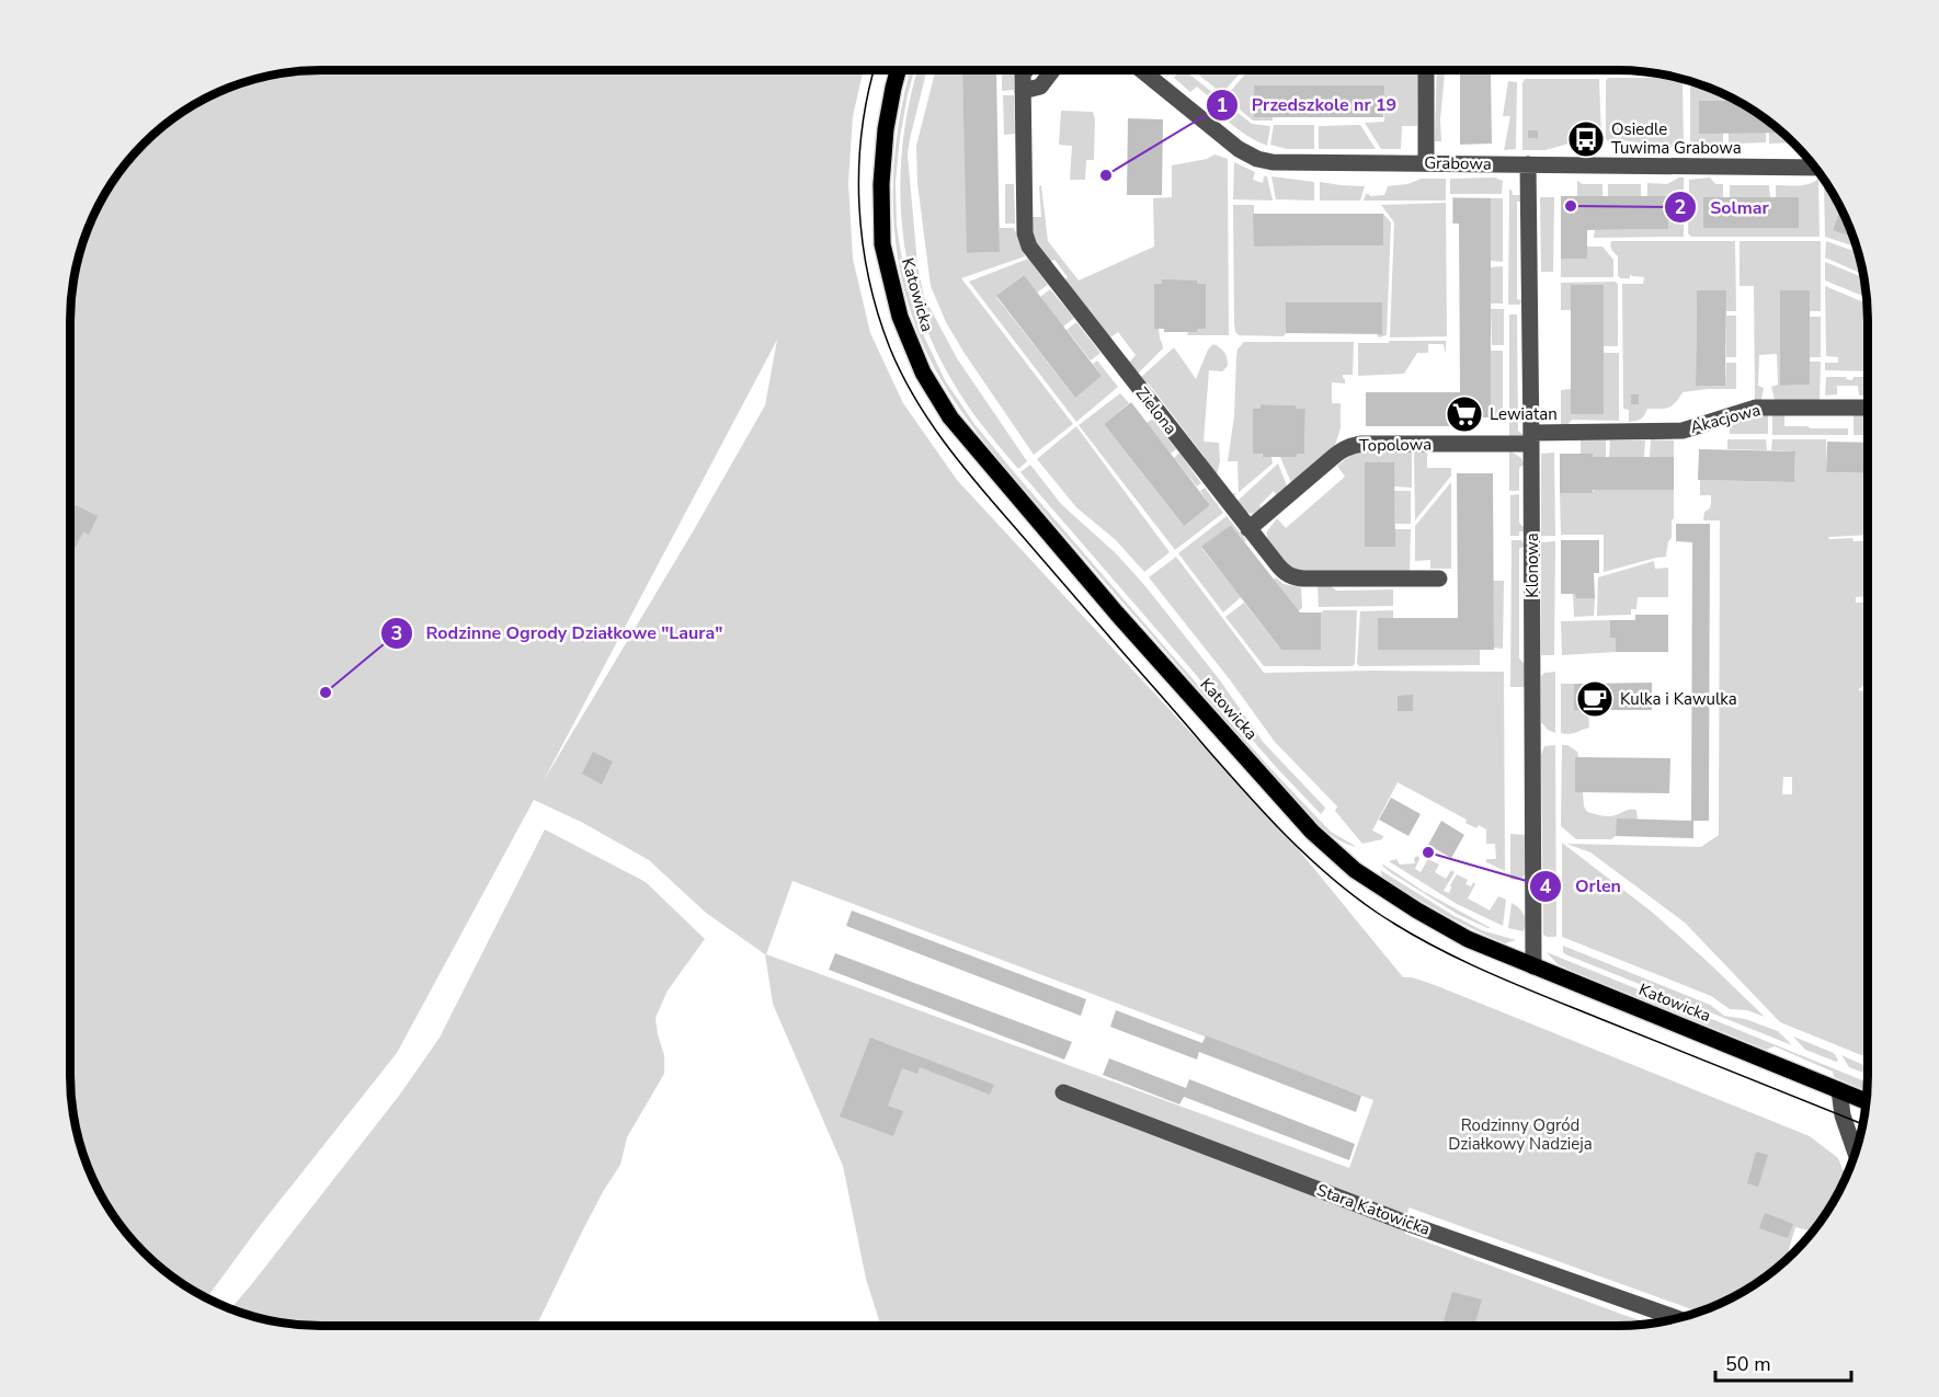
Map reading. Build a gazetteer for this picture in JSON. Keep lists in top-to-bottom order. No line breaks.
{"streets":{"main road":["Katowicka"],"street":["Grabowa","Zielona","Akacjowa","Topolowa","Klonowa","Stara Katowicka"]},"crossings":[["Grabowa","Klonowa"],["Katowicka","Klonowa"],["Zielona","Topolowa"],["Akacjowa","Topolowa"],["Akacjowa","Klonowa"],["Topolowa","Klonowa"]],"parks":["Rodzinny Ogród Działkowy Nadzieja"],"places":{"bus stop":["Osiedle Tuwima Grabowa"],"other":["Przedszkole nr 19","Solmar","Rodzinne Ogrody Działkowe \"Laura\"","Orlen"],"supermarket":["Lewiatan"],"cafe":["Kulka i Kawulka"]},"scale_bar":"50 m"}
